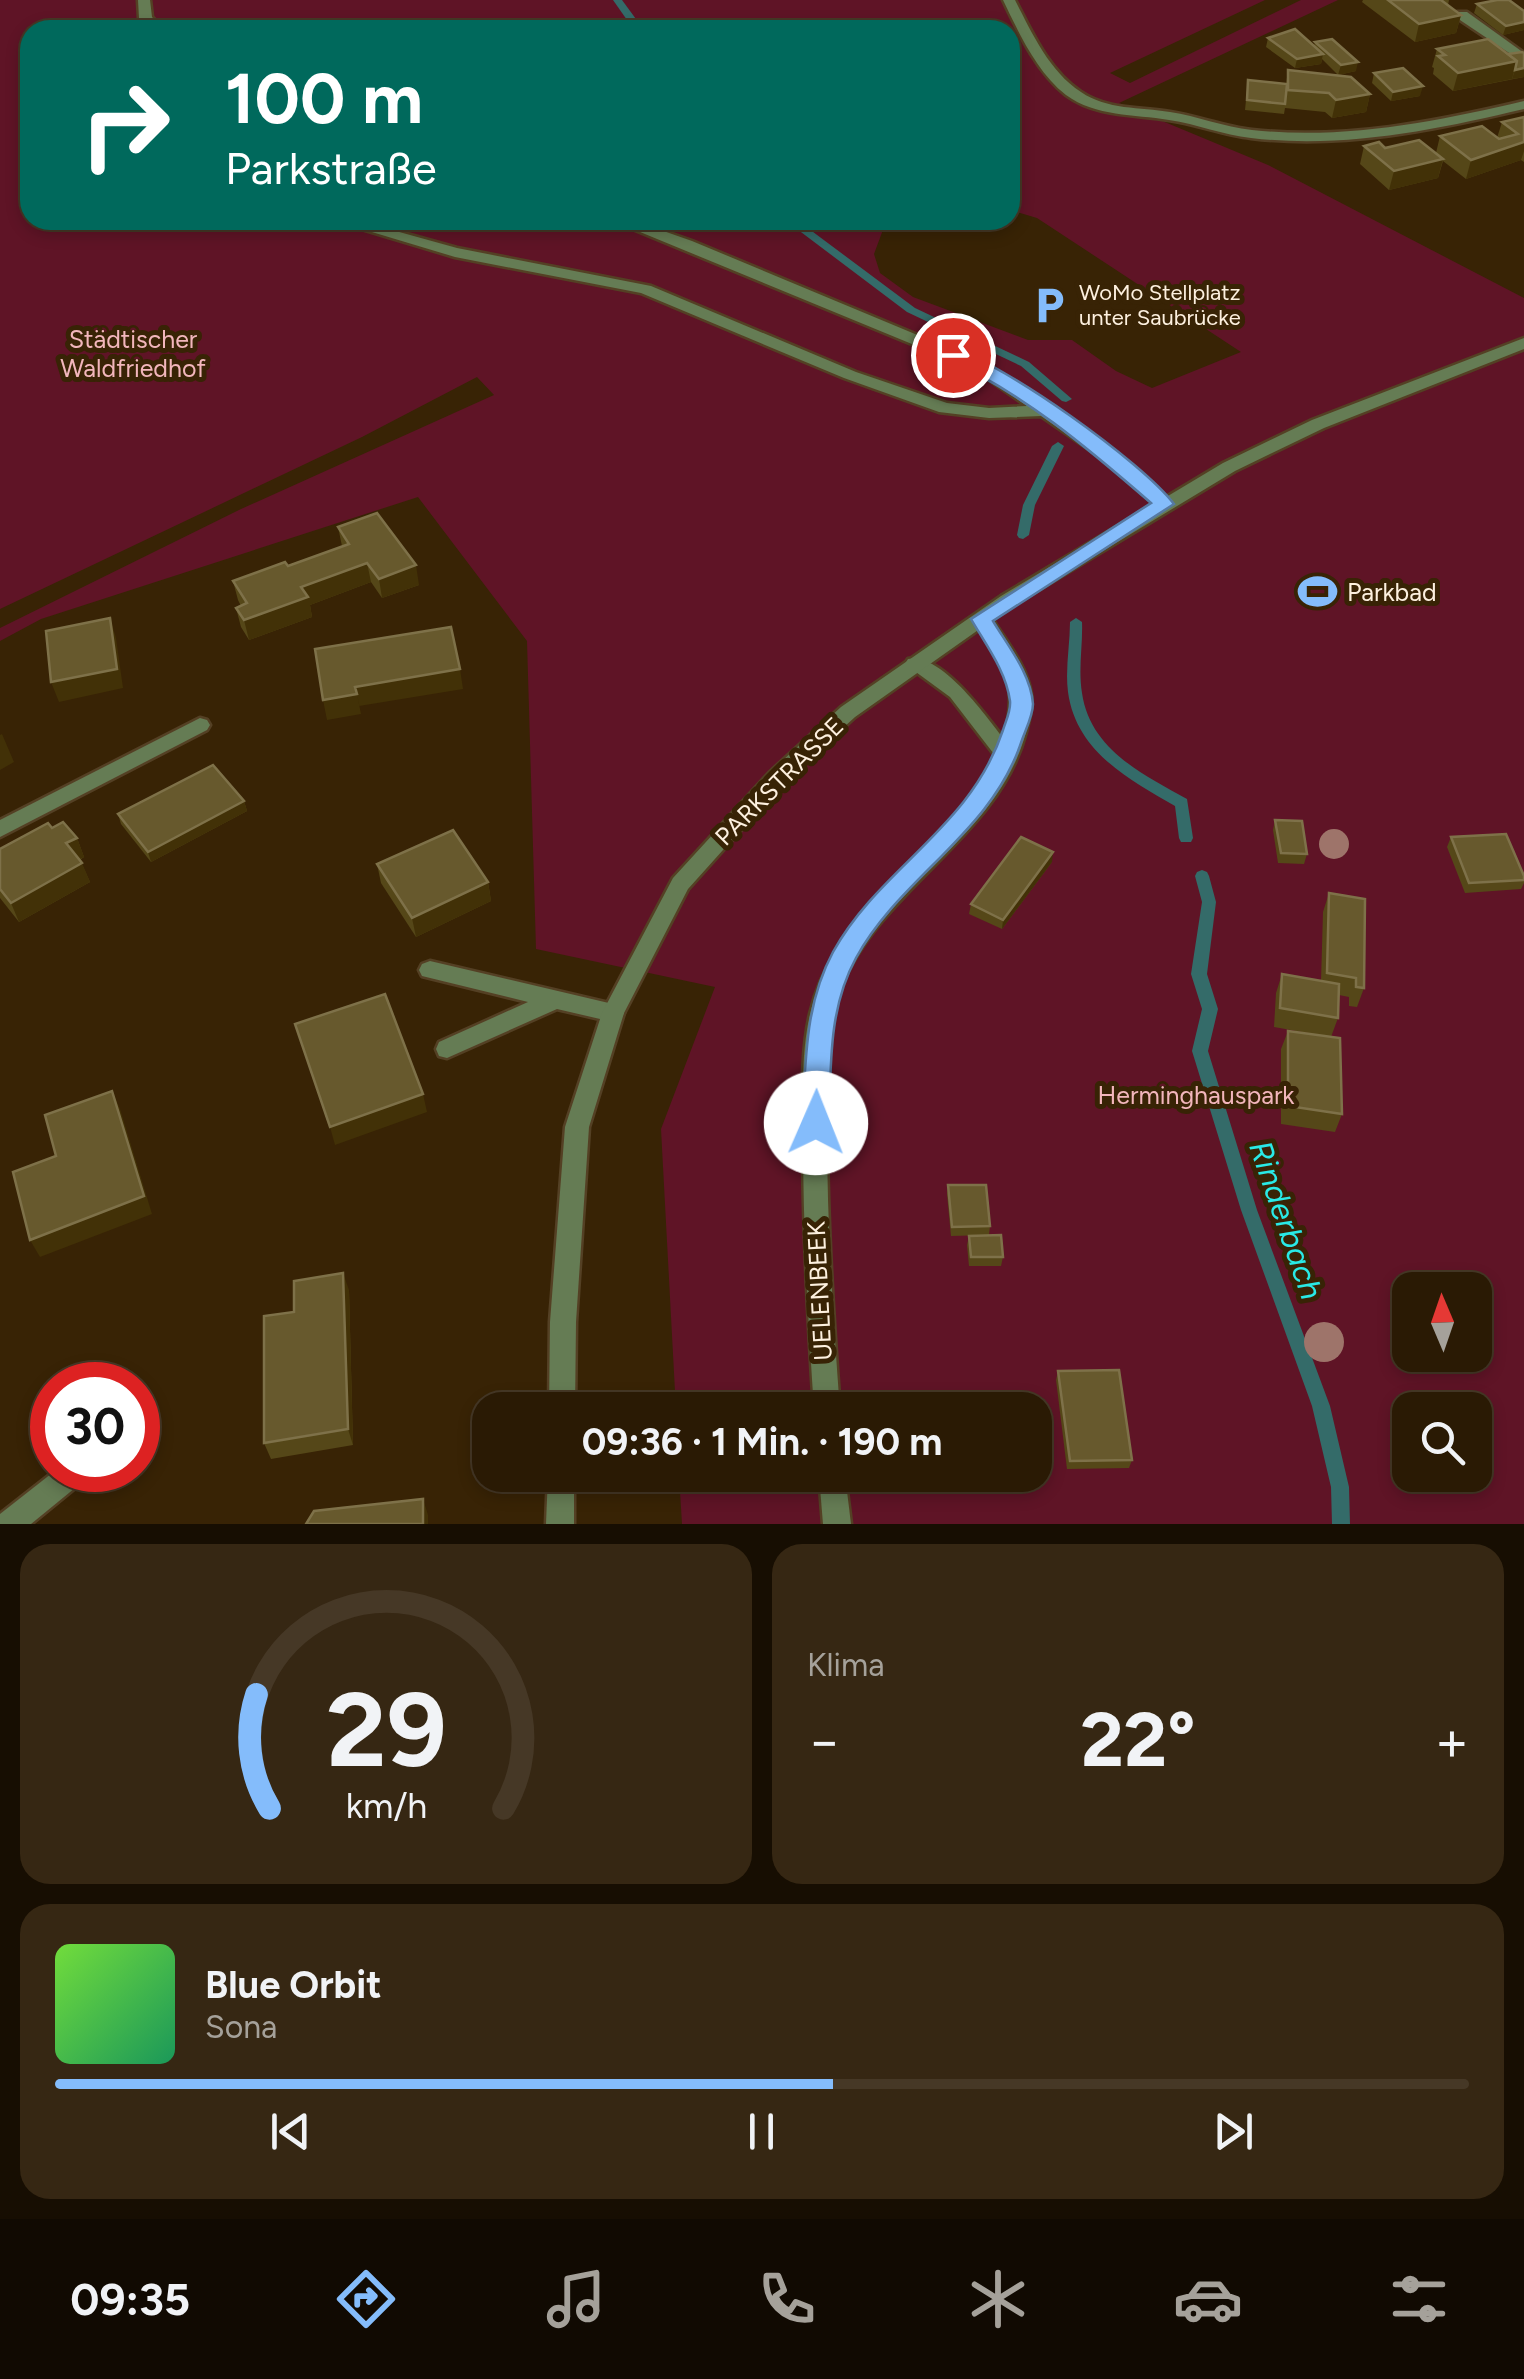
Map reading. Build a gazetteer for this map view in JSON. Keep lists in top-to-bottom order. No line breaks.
{"streets":{"street":["PARKSTRASSE","UELENBEEK"]},"crossings":[["PARKSTRASSE","UELENBEEK"]],"water":["Rinderbach"],"parks":["Städtischer Waldfriedhof","Herminghauspark"],"places":{"parking":["WoMo Stellplatz unter Saubrücke"],"sports":["Parkbad"]},"north":"top","page":{"turn":["100 m","Parkstraße"],"limit":"30","trip":"09:36 · 1 Min. · 190 m","tile":"Klima","heat":["−","22°","+"],"song":["Blue Orbit","Sona"],"tabs":"09:35","gauge":["29","km/h"]}}
